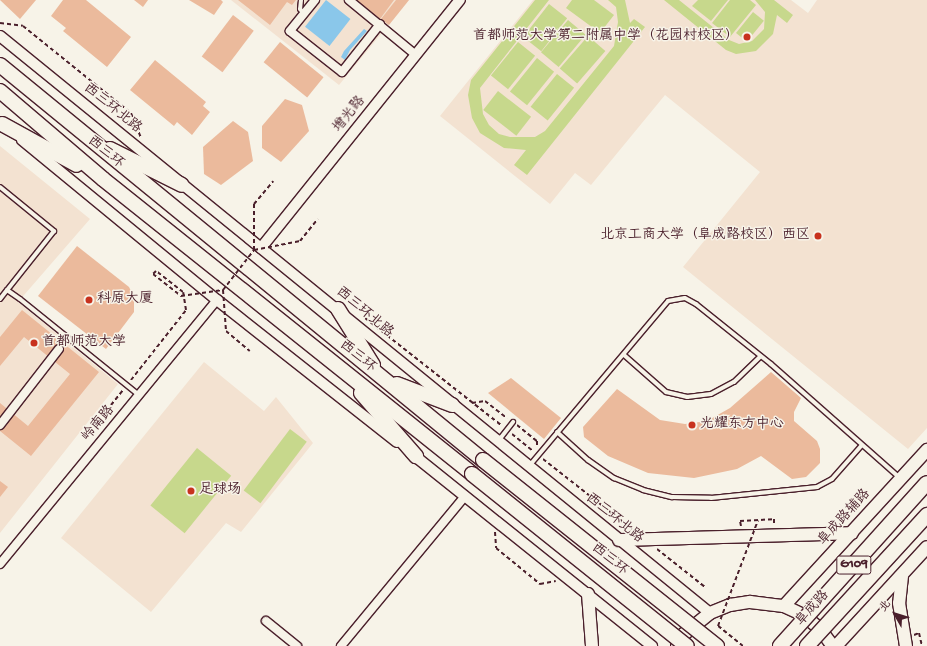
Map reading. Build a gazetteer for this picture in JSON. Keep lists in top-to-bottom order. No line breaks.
{"streets":{"highway":["西三环","G109","阜成路"],"main road":["阜成路辅路"],"street":["西三环北路","增光路","岭南路"]},"crossings":[["西三环北路","增光路"]],"places":["首都师范大学第二附属中学（花园村校区）","北京工商大学（阜成路校区）西区","科原大厦","首都师范大学","光耀东方中心","足球场"],"north":"top left"}
